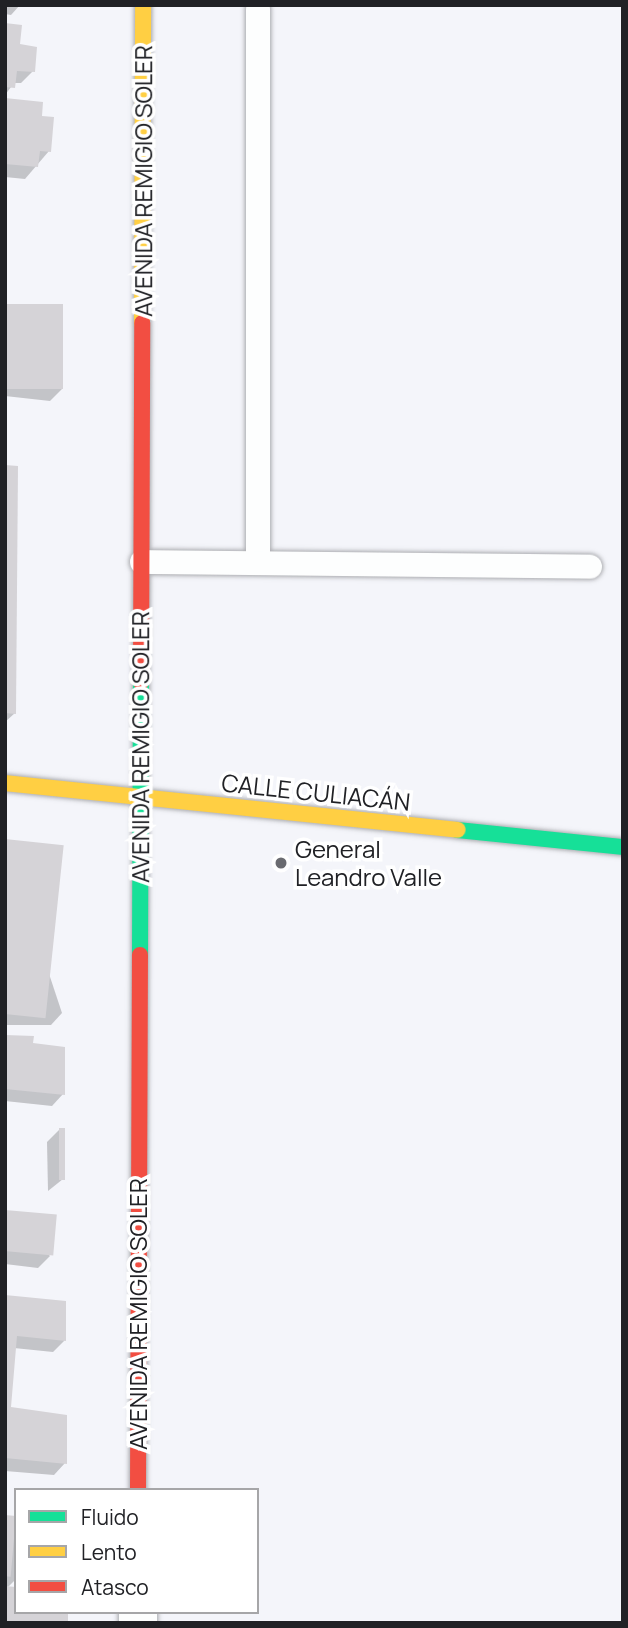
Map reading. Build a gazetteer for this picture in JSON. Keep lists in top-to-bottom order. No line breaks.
{"streets":{"street":["AVENIDA REMIGIO SOLER","CALLE CULIACÁN"]},"crossings":[["AVENIDA REMIGIO SOLER","CALLE CULIACÁN"]],"places":["General Leandro Valle"],"legend":["Fluido","Lento","Atasco"]}
